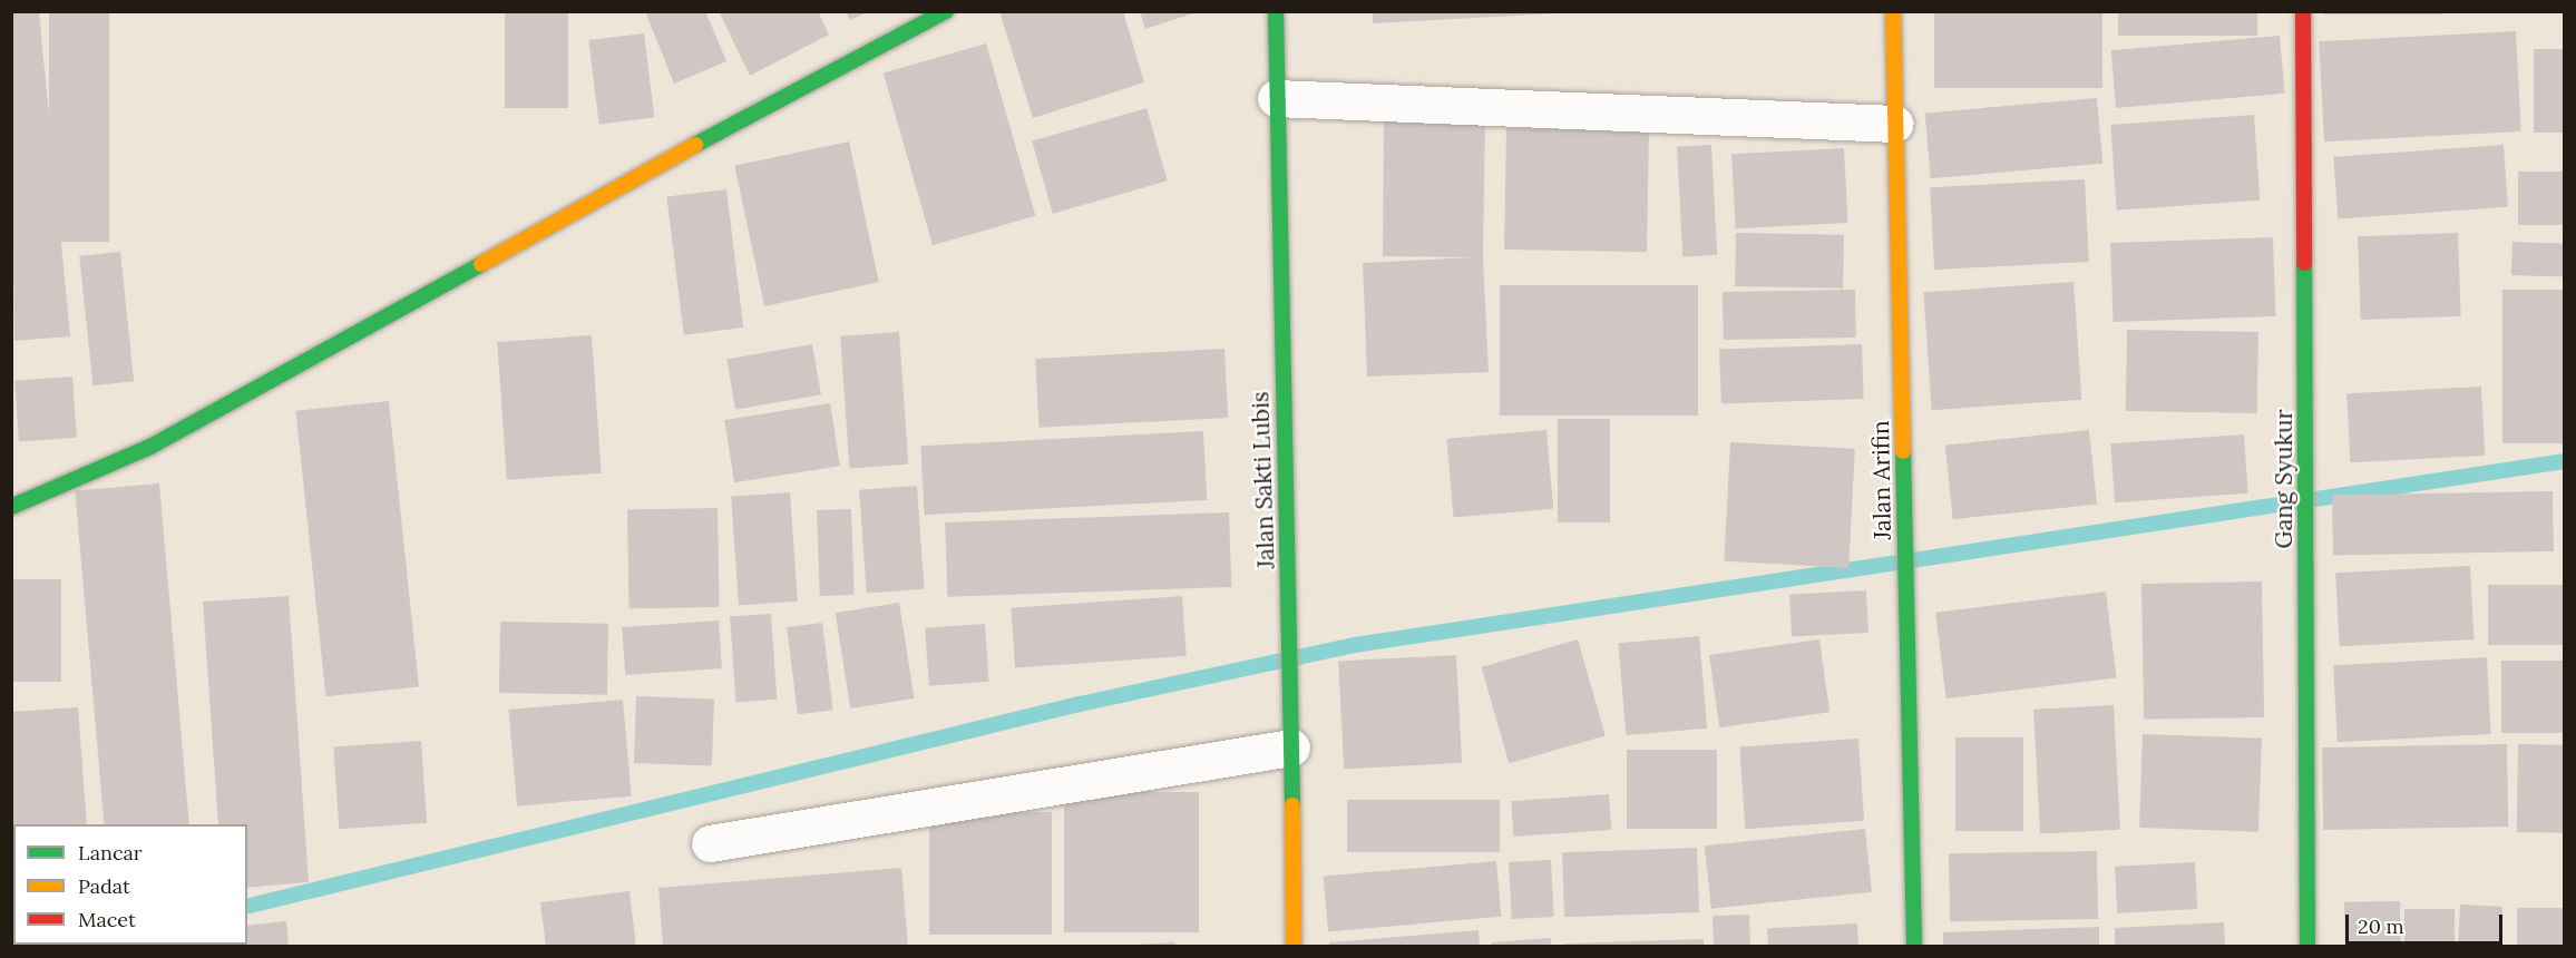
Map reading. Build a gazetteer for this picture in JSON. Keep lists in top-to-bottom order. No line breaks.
{"streets":{"street":["Gang Syukur","Jalan Sakti Lubis","Jalan Arifin"]},"legend":["Lancar","Padat","Macet"],"scale_bar":"20 m"}
